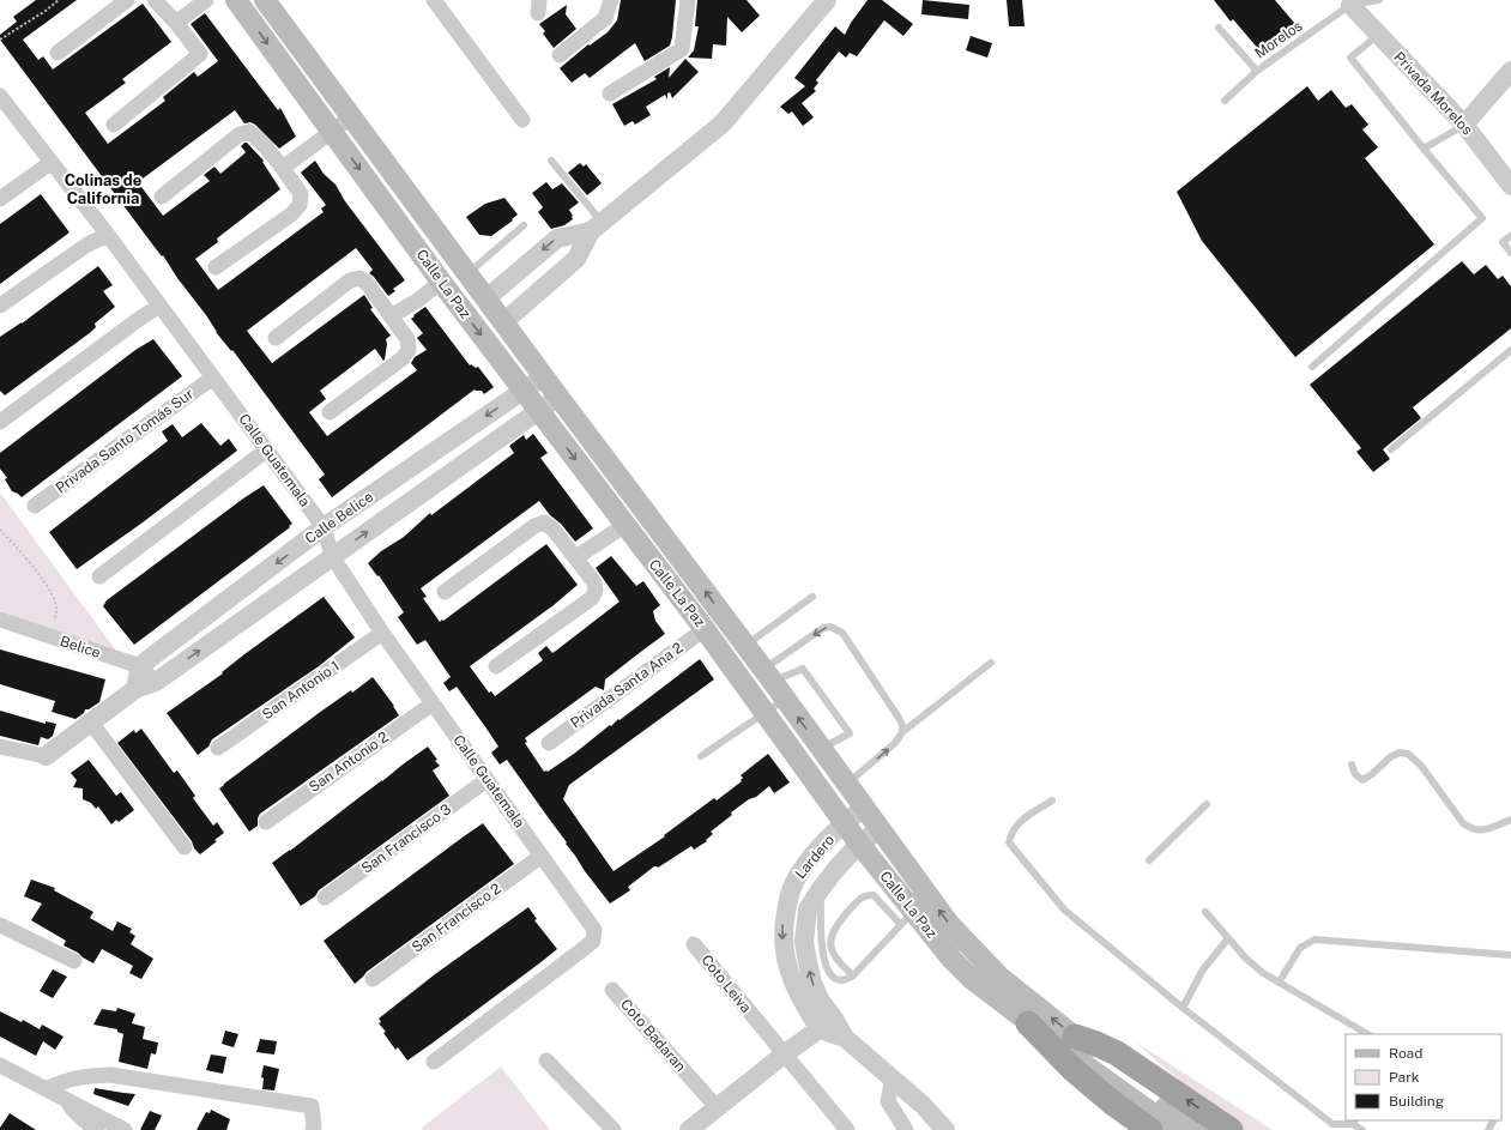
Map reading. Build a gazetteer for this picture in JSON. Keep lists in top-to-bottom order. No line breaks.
{"streets":{"main road":["Calle La Paz"],"street":["Privada Morelos","Privada Santo Tomás Sur","Calle Guatemala","Calle Belice","Belice","Privada Santa Ana 2","San Antonio 1","San Antonio 2","San Francisco 3","Lardero","San Francisco 2","Coto Leiva","Coto Badaran"],"lane":["Morelos"]},"crossings":[["Morelos","Privada Morelos"],["Calle La Paz","Calle Belice"],["Calle La Paz","Privada Santa Ana 2"],["Calle La Paz","Lardero"],["Privada Santo Tomás Sur","Calle Guatemala"],["Calle Guatemala","Calle Belice"],["Calle Guatemala","San Antonio 1"],["Calle Guatemala","San Antonio 2"],["Calle Guatemala","San Francisco 3"],["Calle Guatemala","San Francisco 2"],["Calle Belice","Belice"]],"districts":["Colinas de California"],"legend":["Road","Park","Building"]}
